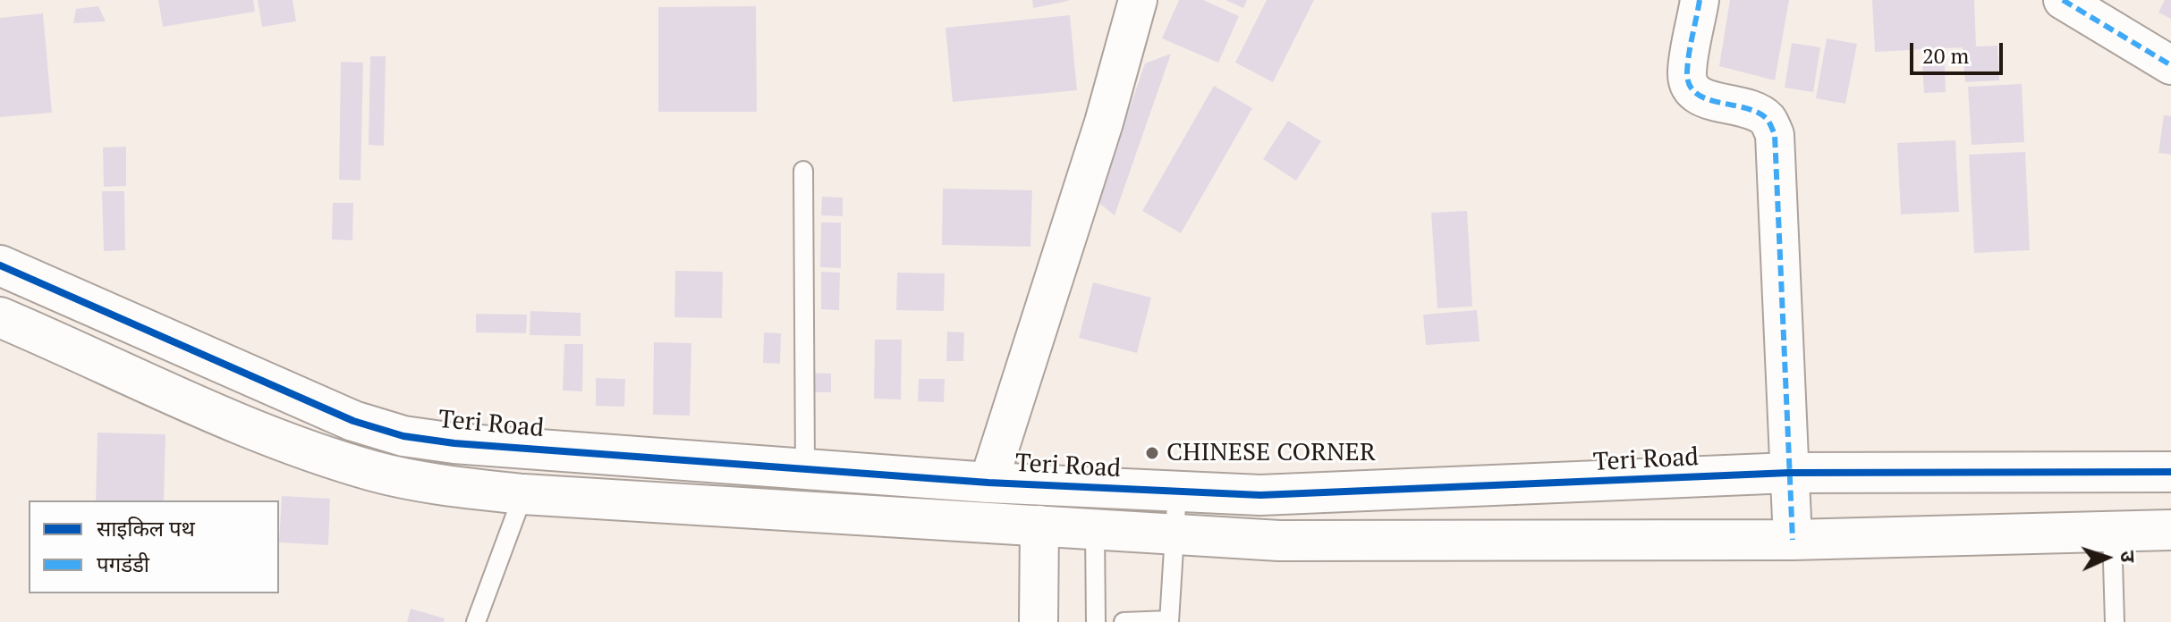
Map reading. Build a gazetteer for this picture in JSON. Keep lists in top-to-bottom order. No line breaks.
{"streets":{"street":["Teri Road"]},"places":["CHINESE CORNER"],"legend":["साइकिल पथ","पगडंडी"],"scale_bar":"20 m","north":"right"}
